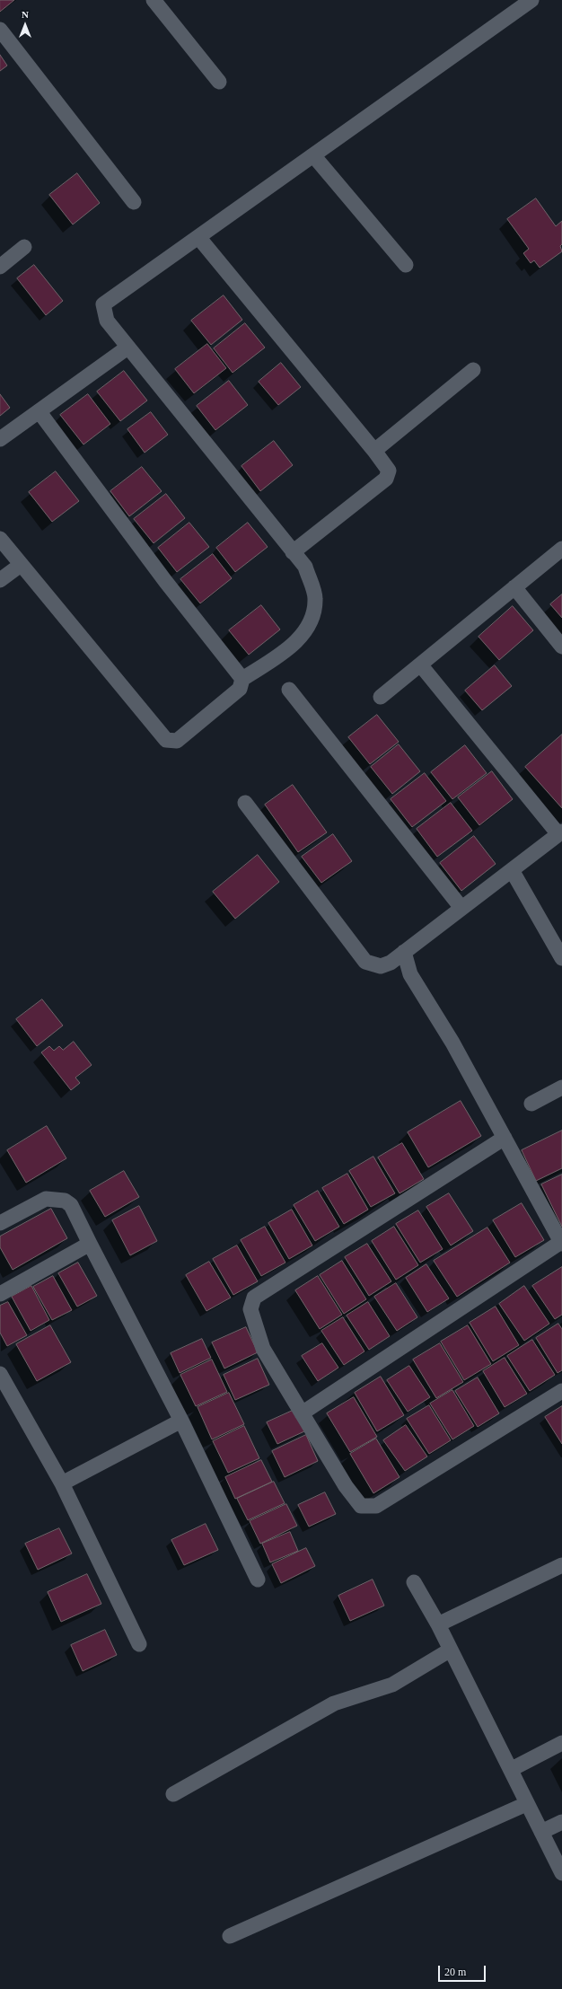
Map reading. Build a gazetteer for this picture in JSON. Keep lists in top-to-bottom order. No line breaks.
{"scale_bar":"20 m","north":"top"}
